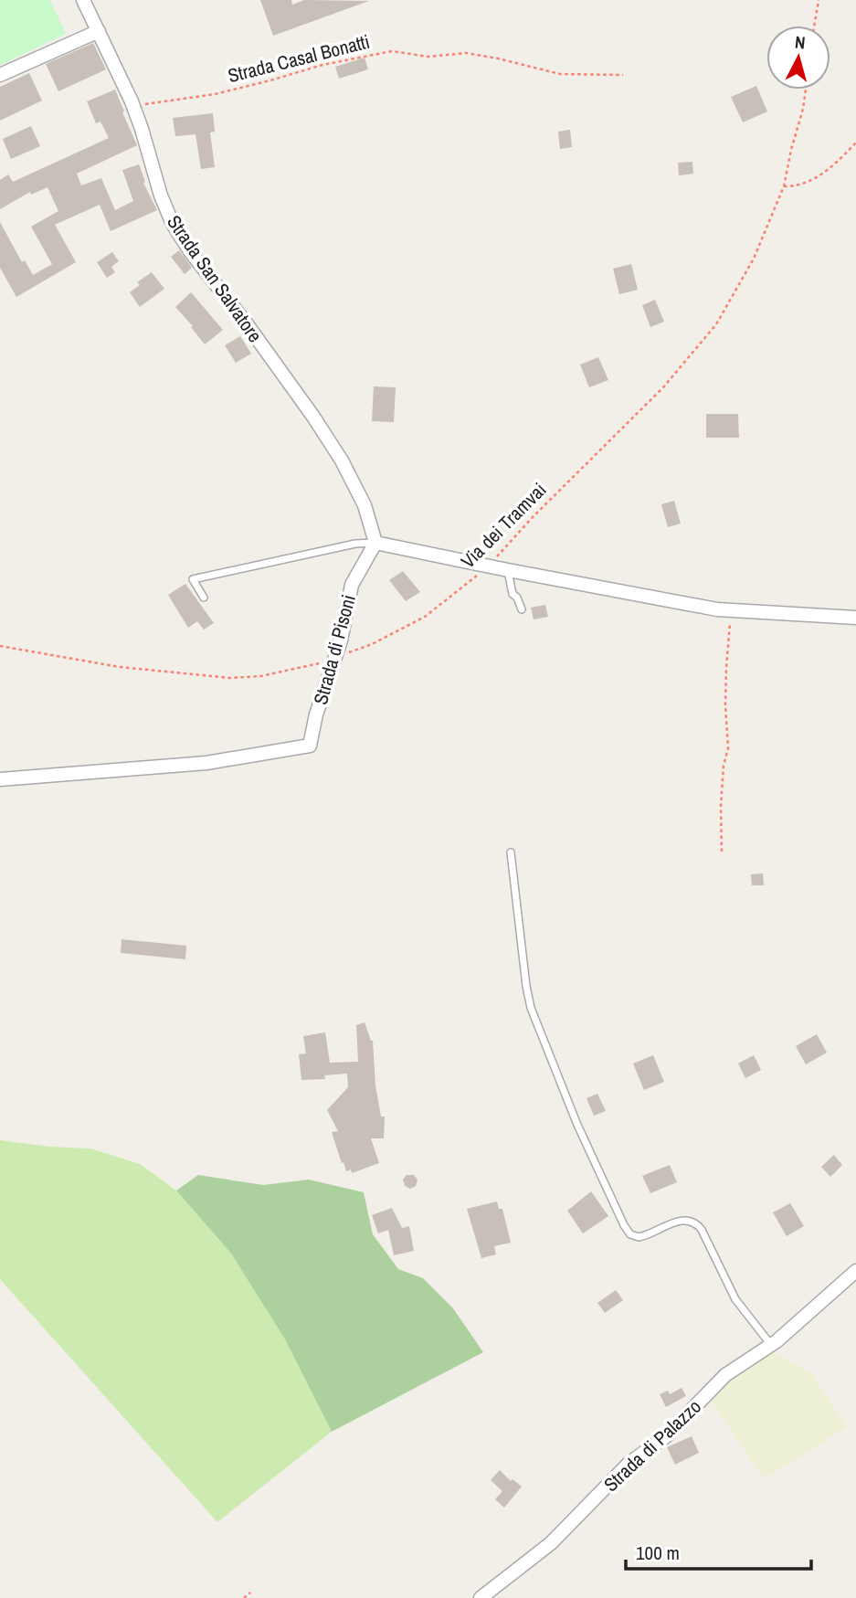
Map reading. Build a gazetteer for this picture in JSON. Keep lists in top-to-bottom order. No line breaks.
{"streets":{"street":["Strada San Salvatore","Strada di Pisoni","Strada di Palazzo"],"path":["Strada Casal Bonatti","Via dei Tramvai"]},"crossings":[["Strada Casal Bonatti","Strada San Salvatore"],["Strada San Salvatore","Strada di Pisoni"],["Via dei Tramvai","Strada di Pisoni"]],"scale_bar":"100 m","north":"top"}
